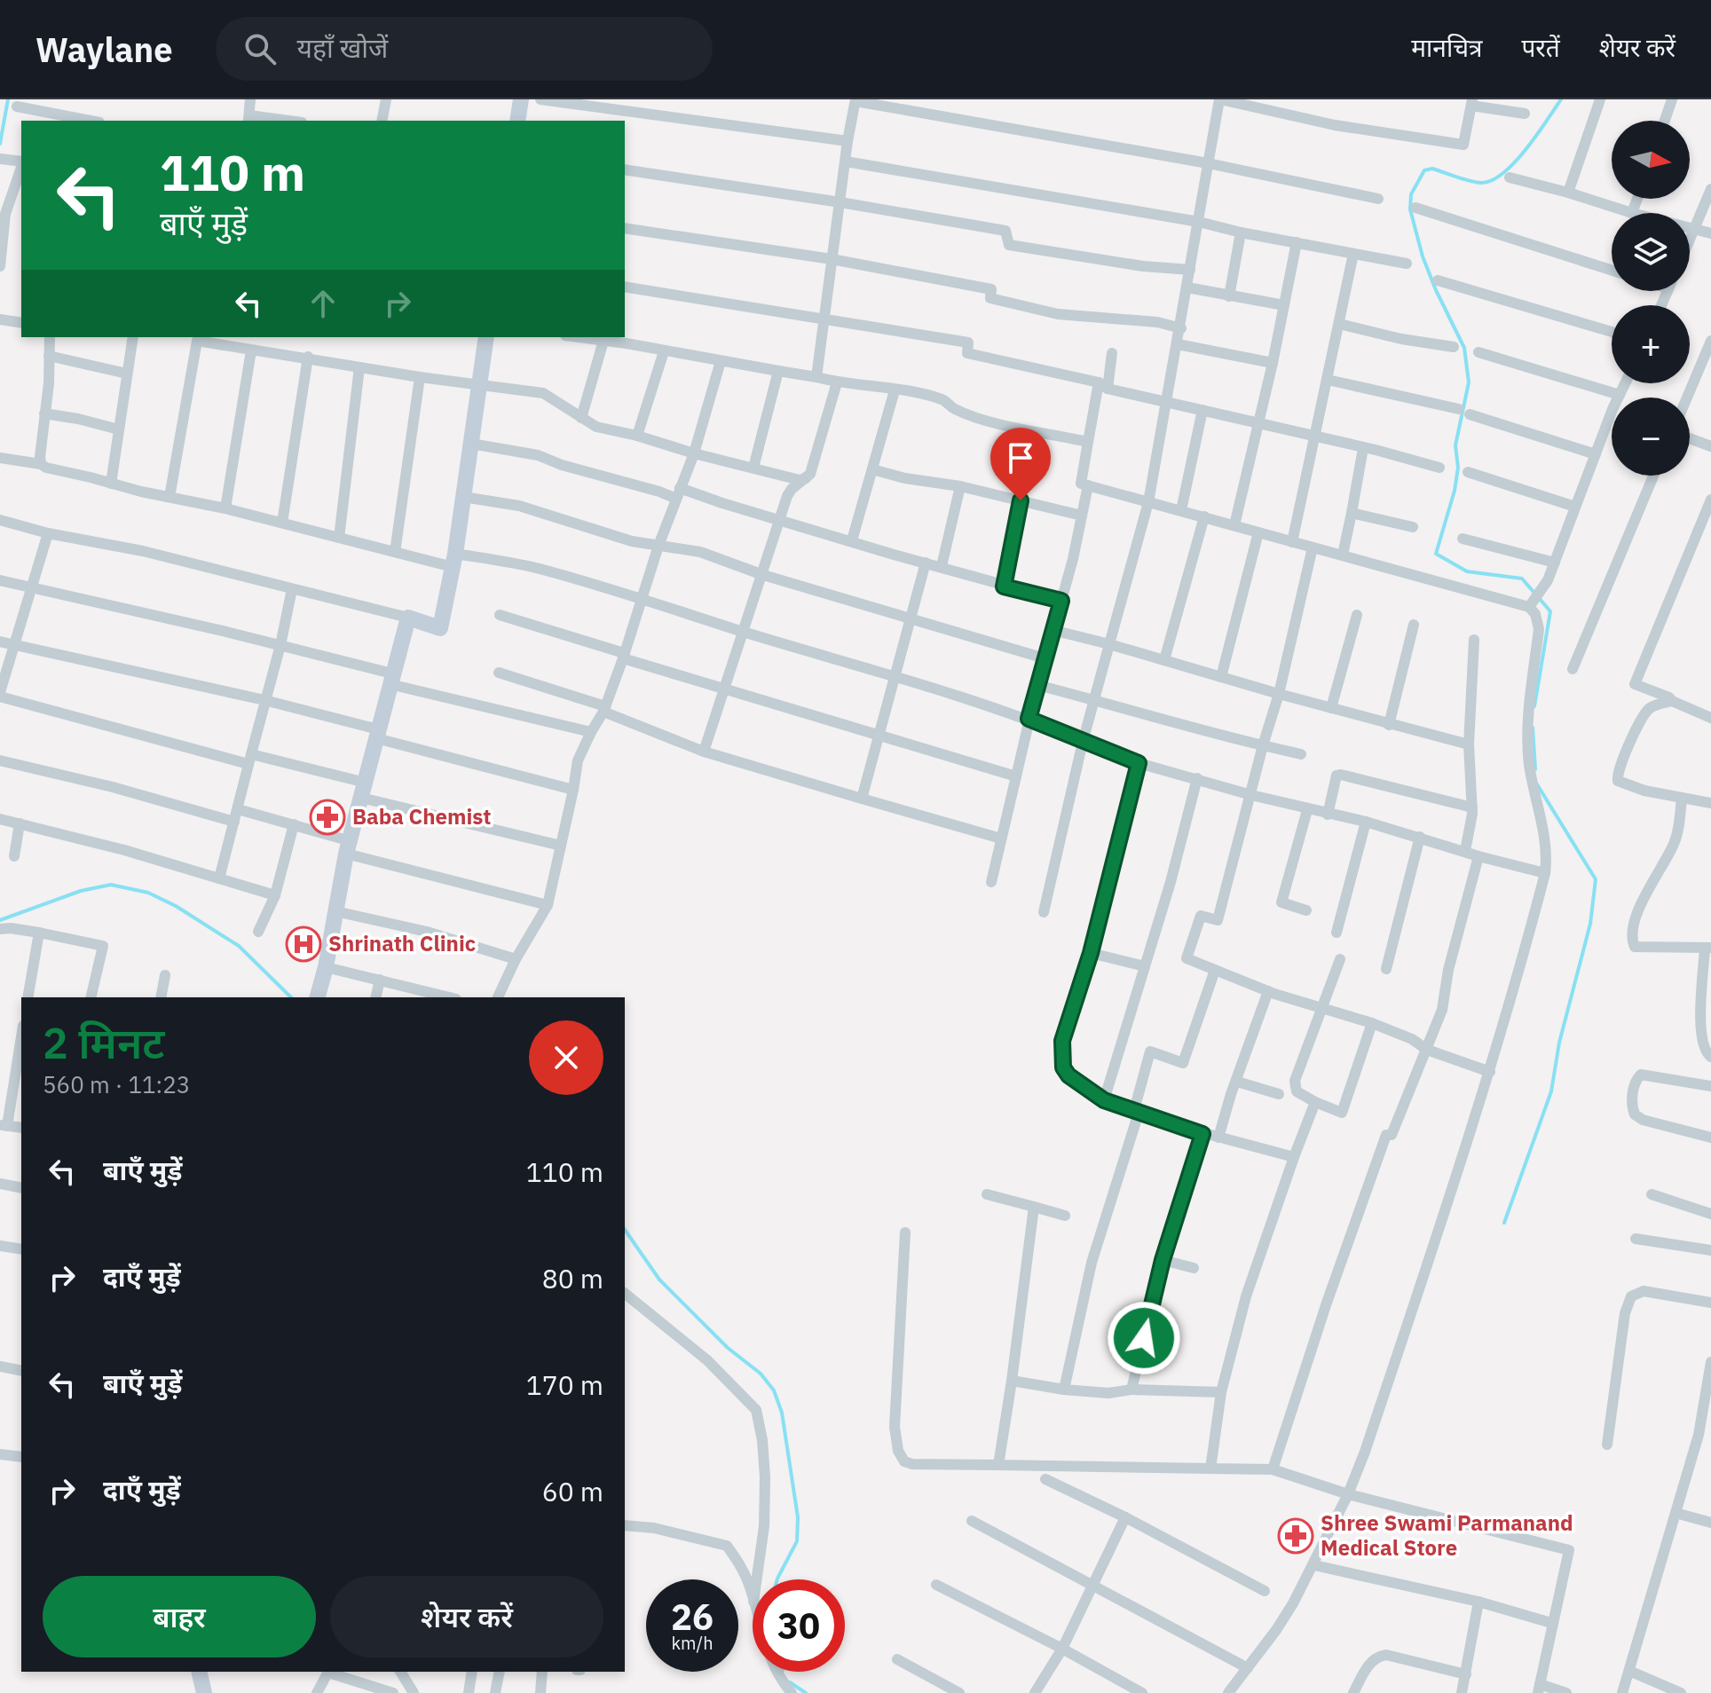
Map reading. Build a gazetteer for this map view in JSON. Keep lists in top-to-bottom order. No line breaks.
{"places":{"pharmacy":["Baba Chemist","Shree Swami Parmanand Medical Store"],"hospital":["Shrinath Clinic"]},"north":"right","page":{"header":"Waylane","search":"यहाँ खोजें","nav":["मानचित्र","परतें","शेयर करें"],"map_buttons":["+","−"],"turn":["110 m","बाएँ मुड़ें"],"heading":["2 मिनट","560 m · 11:23"],"list":[{"name":"बाएँ मुड़ें","value":"110 m"},{"name":"दाएँ मुड़ें","value":"80 m"},{"name":"बाएँ मुड़ें","value":"170 m"},{"name":"दाएँ मुड़ें","value":"60 m"}],"buttons":["बाहर","शेयर करें"],"speed":"26 km/h","limit":"30"}}
